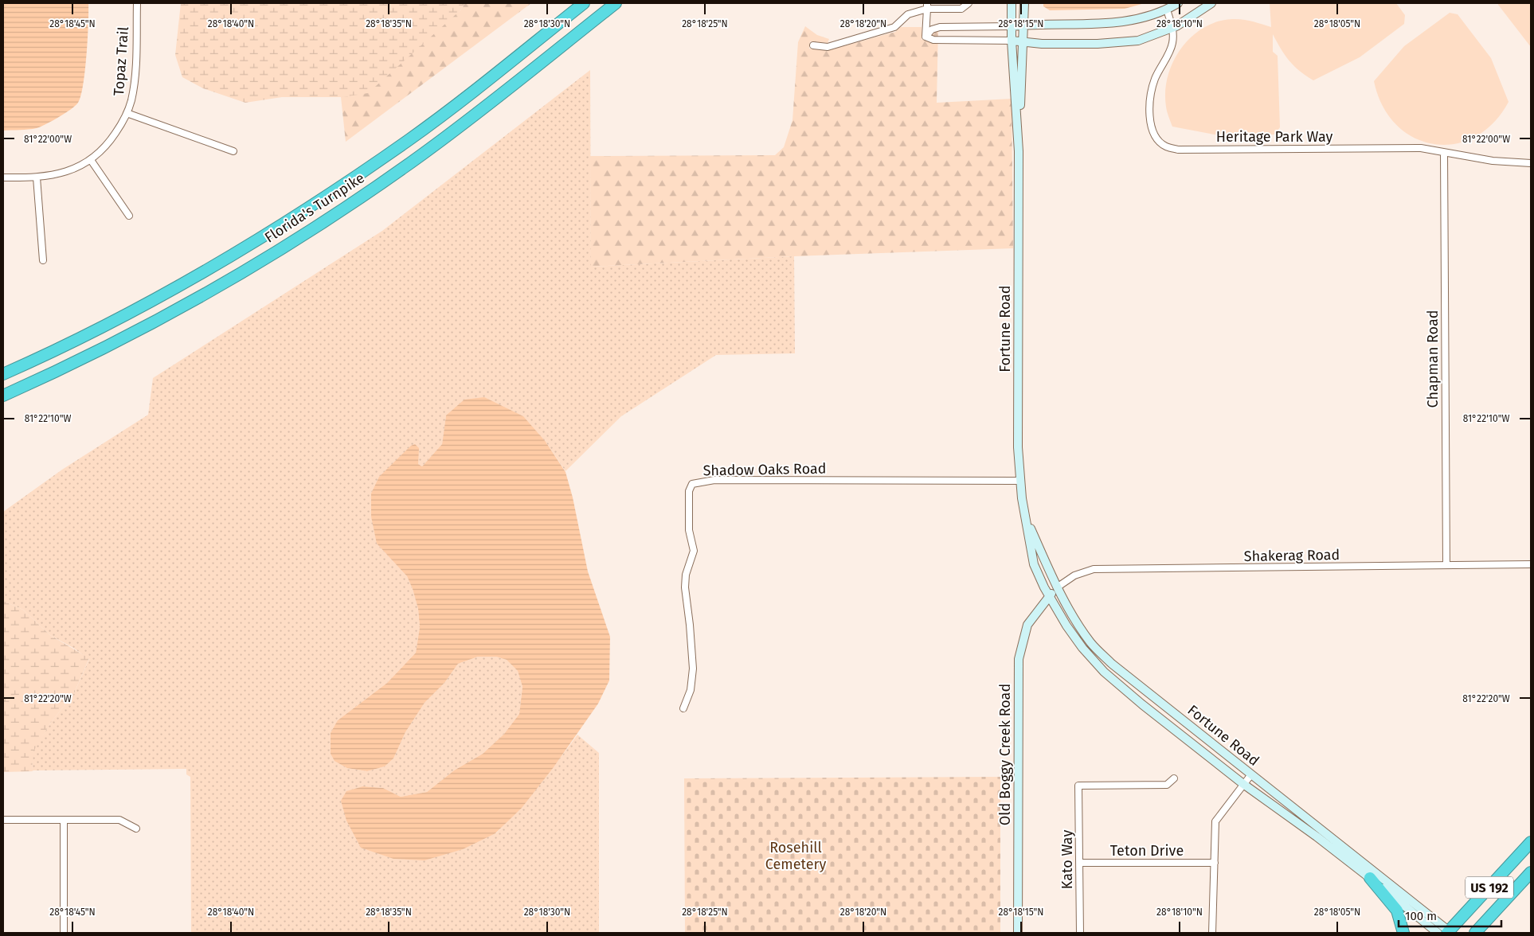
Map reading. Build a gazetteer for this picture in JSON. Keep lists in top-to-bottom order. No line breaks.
{"streets":{"highway":["Florida's Turnpike","US 192"],"main road":["Fortune Road","Old Boggy Creek Road"],"street":["Topaz Trail","Heritage Park Way","Chapman Road","Shadow Oaks Road","Shakerag Road","Teton Drive","Kato Way"]},"crossings":[["Heritage Park Way","Chapman Road"],["Fortune Road","Shadow Oaks Road"],["Fortune Road","Shakerag Road"],["Fortune Road","Old Boggy Creek Road"],["Fortune Road","US 192"],["Chapman Road","Shakerag Road"],["Shakerag Road","Old Boggy Creek Road"],["Teton Drive","Kato Way"]],"parks":["Rosehill Cemetery"],"scale_bar":"100 m","coordinates":["28°18'45\"N","28°18'40\"N","28°18'35\"N","28°18'30\"N","28°18'25\"N","28°18'20\"N","28°18'15\"N","28°18'10\"N","28°18'05\"N","81°22'00\"W","81°22'10\"W","81°22'20\"W"]}
